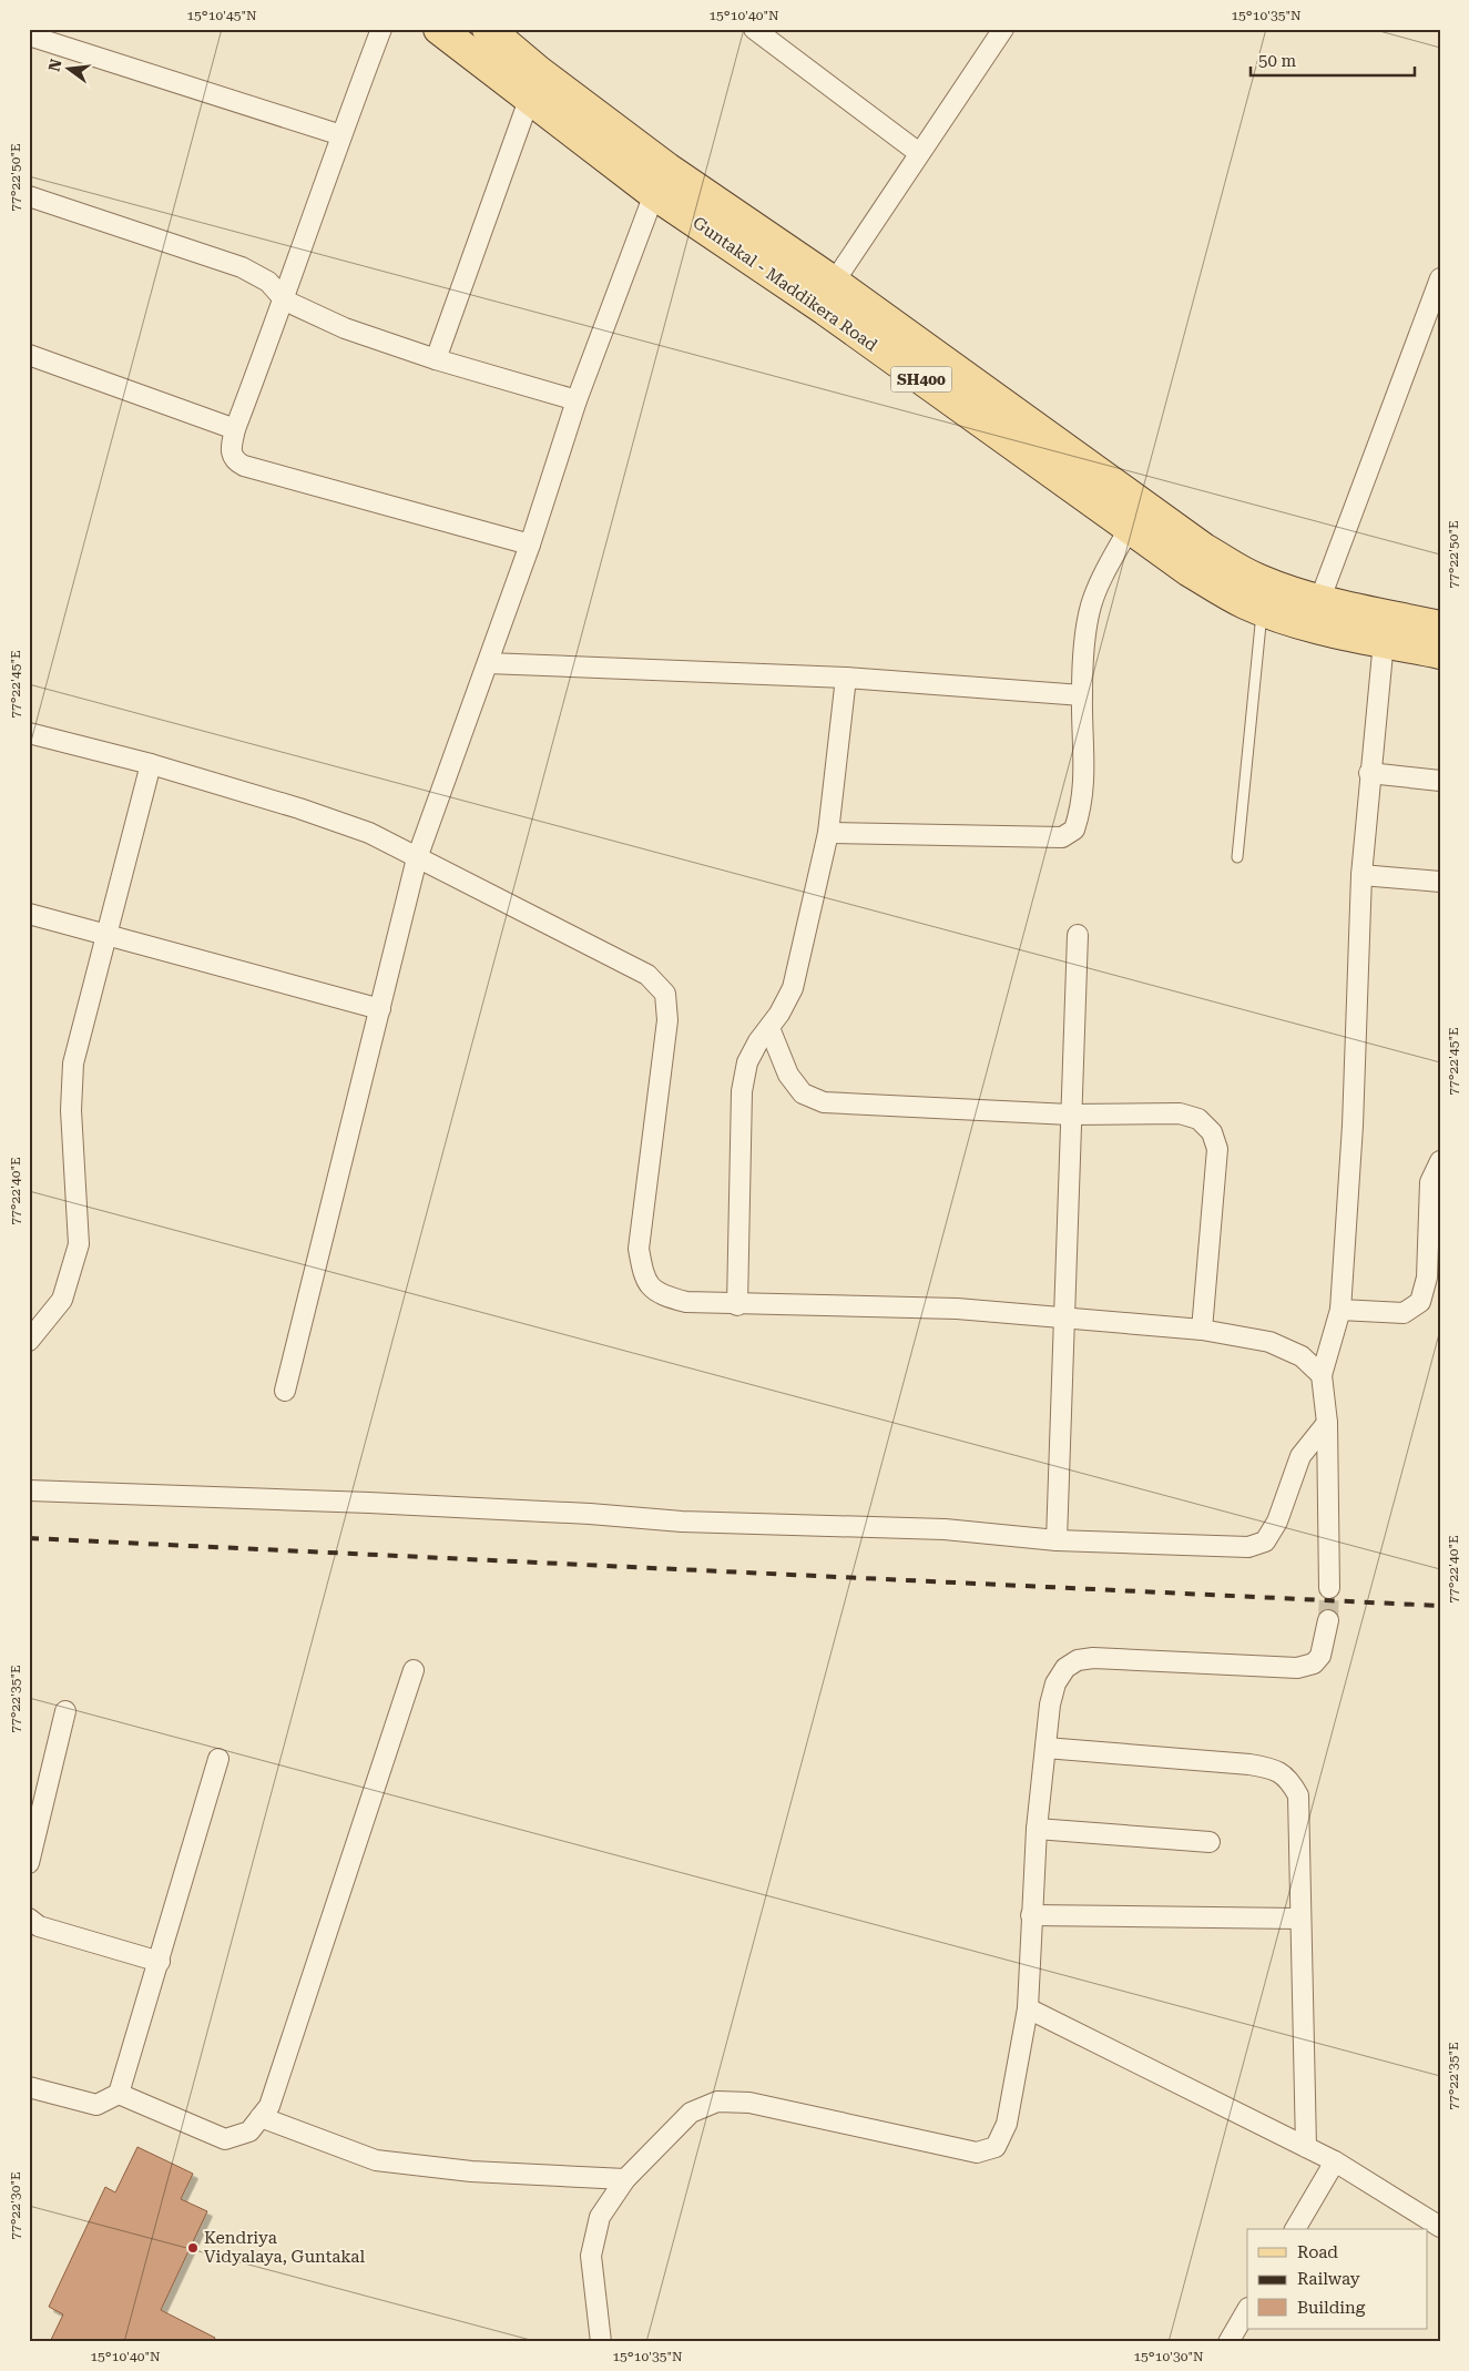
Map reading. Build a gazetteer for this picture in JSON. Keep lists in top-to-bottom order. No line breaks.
{"streets":{"main road":["Guntakal - Maddikera Road","SH400"]},"places":["Kendriya Vidyalaya, Guntakal"],"legend":["Road","Railway","Building"],"scale_bar":"50 m","north":"left","coordinates":["15°10'45\"N","15°10'40\"N","15°10'35\"N","77°22'50\"E","77°22'45\"E","77°22'40\"E","77°22'35\"E","77°22'30\"E","15°10'30\"N"]}
